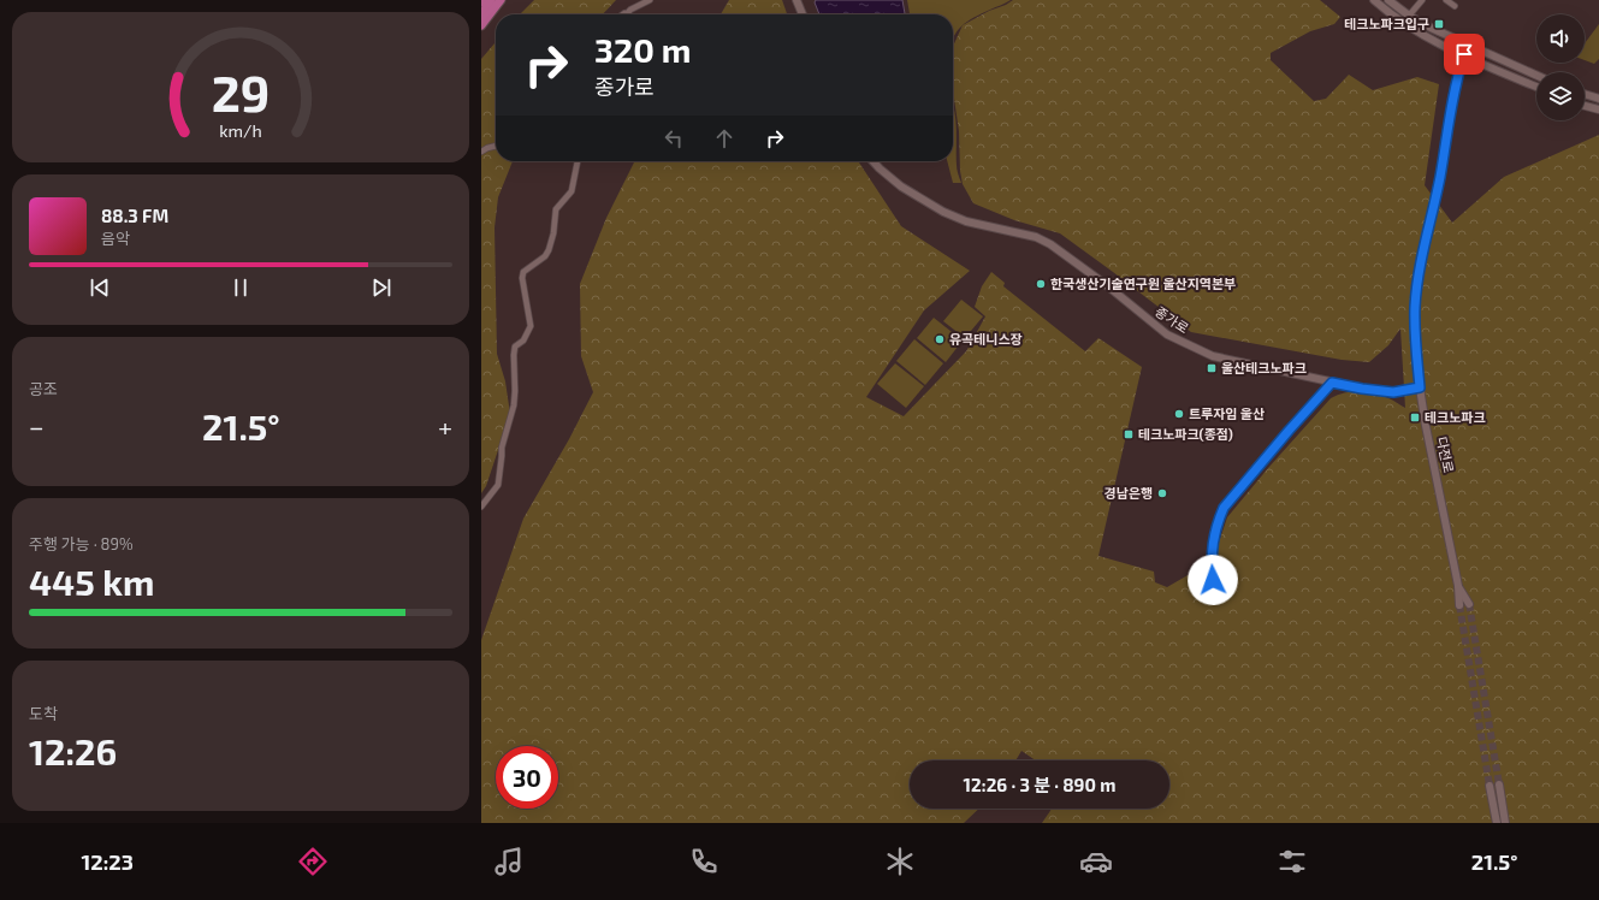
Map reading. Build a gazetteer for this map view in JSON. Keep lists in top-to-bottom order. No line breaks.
{"streets":{"main road":["종가로","다전로"]},"crossings":[["종가로","다전로"]],"places":{"transit":["테크노파크입구","울산테크노파크","테크노파크","테크노파크(종점)"],"other":["한국생산기술연구원 울산지역본부","유곡테니스장","트루자임 울산","경남은행"]},"page":{"turn":["320 m","종가로"],"song":["88.3 FM","음악"],"tile":["공조",["주행 가능 · 89%","445 km"],["도착","12:26"]],"heat":["−","21.5°","+"],"limit":"30","trip":"12:26 · 3 분 · 890 m","tabs":["12:23","21.5°"],"gauge":["29","km/h"]}}
